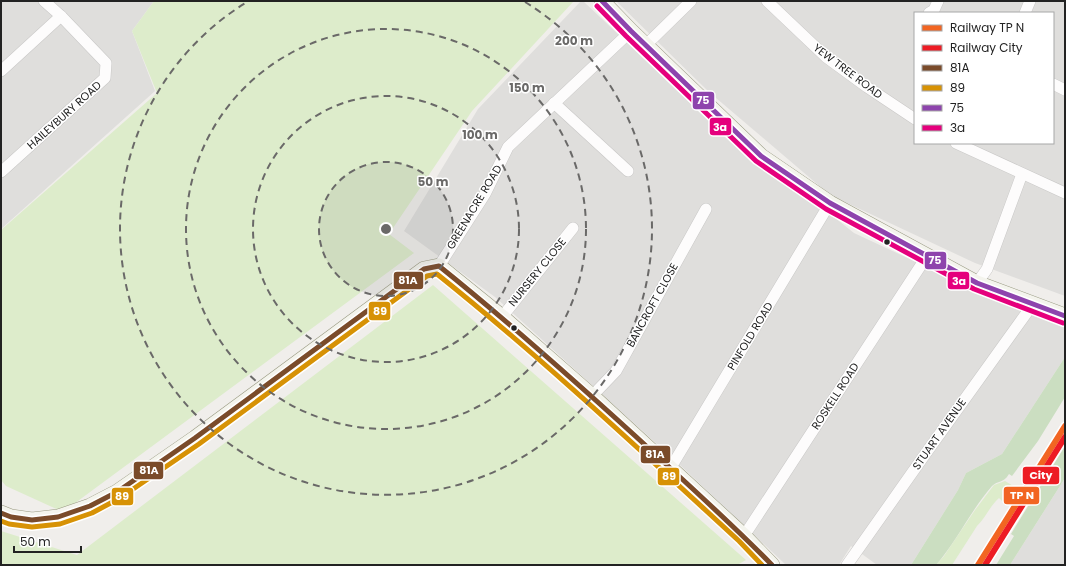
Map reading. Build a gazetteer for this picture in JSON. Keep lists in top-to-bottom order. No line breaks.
{"streets":{"street":["YEW TREE ROAD","HAILEYBURY ROAD","GREENACRE ROAD","NURSERY CLOSE","BANCROFT CLOSE","PINFOLD ROAD","ROSKELL ROAD","STUART AVENUE"]},"lines":["transit line 75","transit line 3a","transit line 81A","transit line 89","rail line City"],"legend":["Railway TP N","Railway City","81A","89","75","3a"],"scale_bar":"50 m","rings":["200 m","150 m","100 m","50 m"]}
